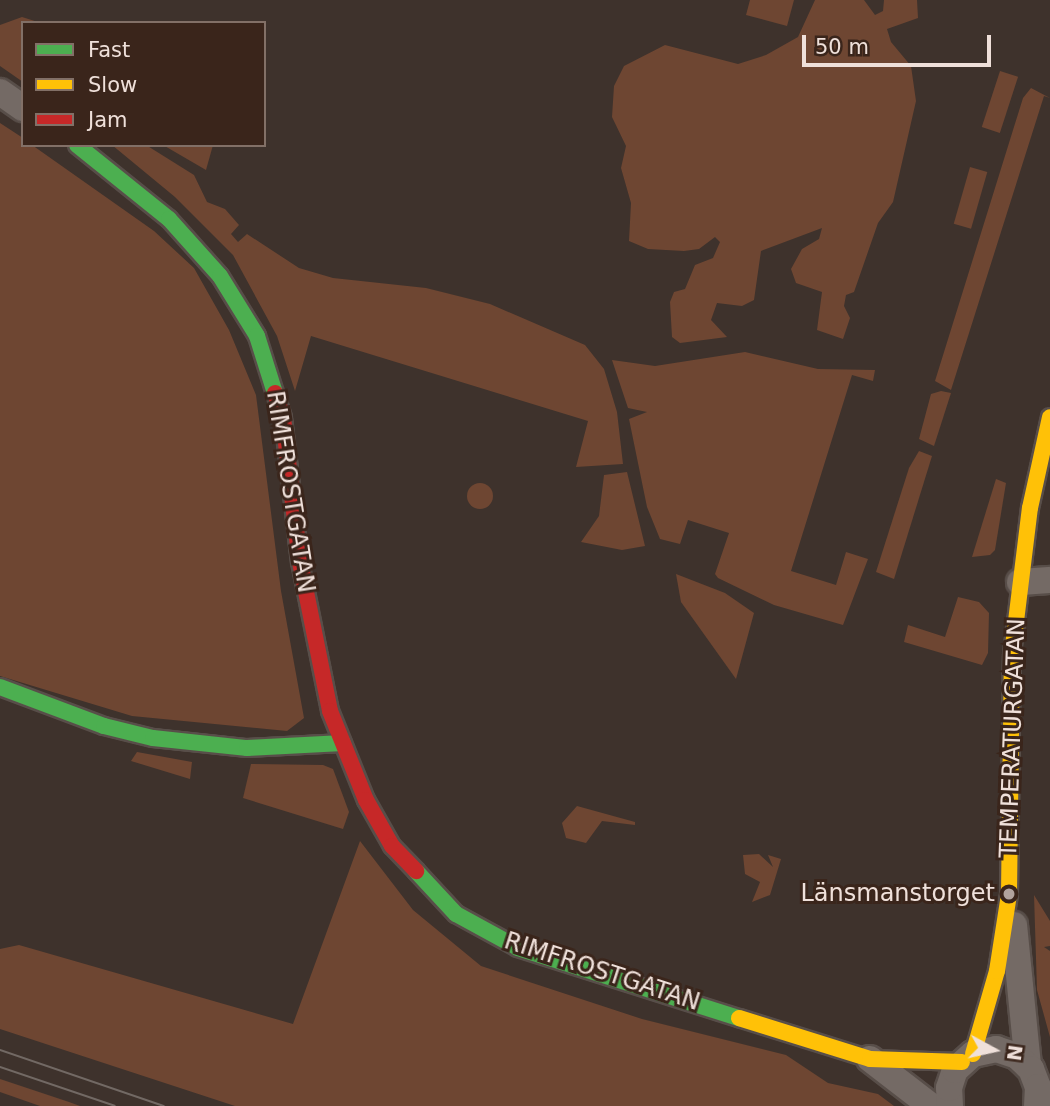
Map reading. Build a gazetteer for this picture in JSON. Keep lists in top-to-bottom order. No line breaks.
{"streets":{"street":["RIMFROSTGATAN","TEMPERATURGATAN"]},"crossings":[["RIMFROSTGATAN","TEMPERATURGATAN"]],"places":["Länsmanstorget"],"legend":["Fast","Slow","Jam"],"scale_bar":"50 m","north":"right"}
